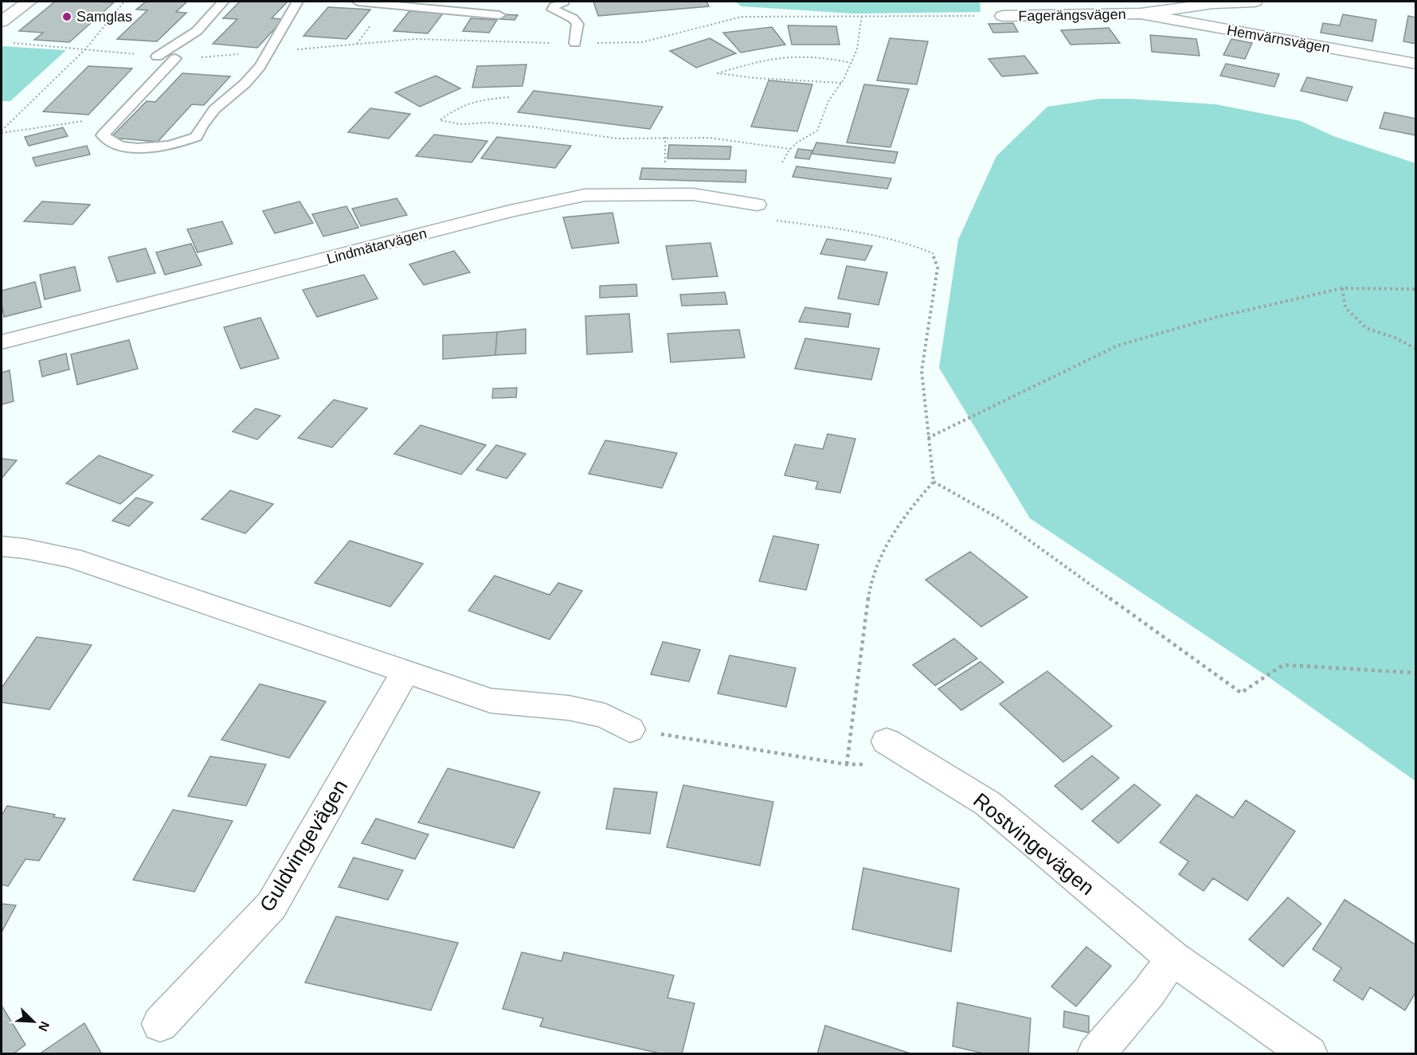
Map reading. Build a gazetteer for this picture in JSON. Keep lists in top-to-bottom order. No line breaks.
{"streets":{"street":["Fagerängsvägen","Hemvärnsvägen","Lindmätarvägen","Rostvingevägen","Guldvingevägen"]},"crossings":[["Fagerängsvägen","Hemvärnsvägen"]],"places":["Samglas"],"north":"bottom right"}
